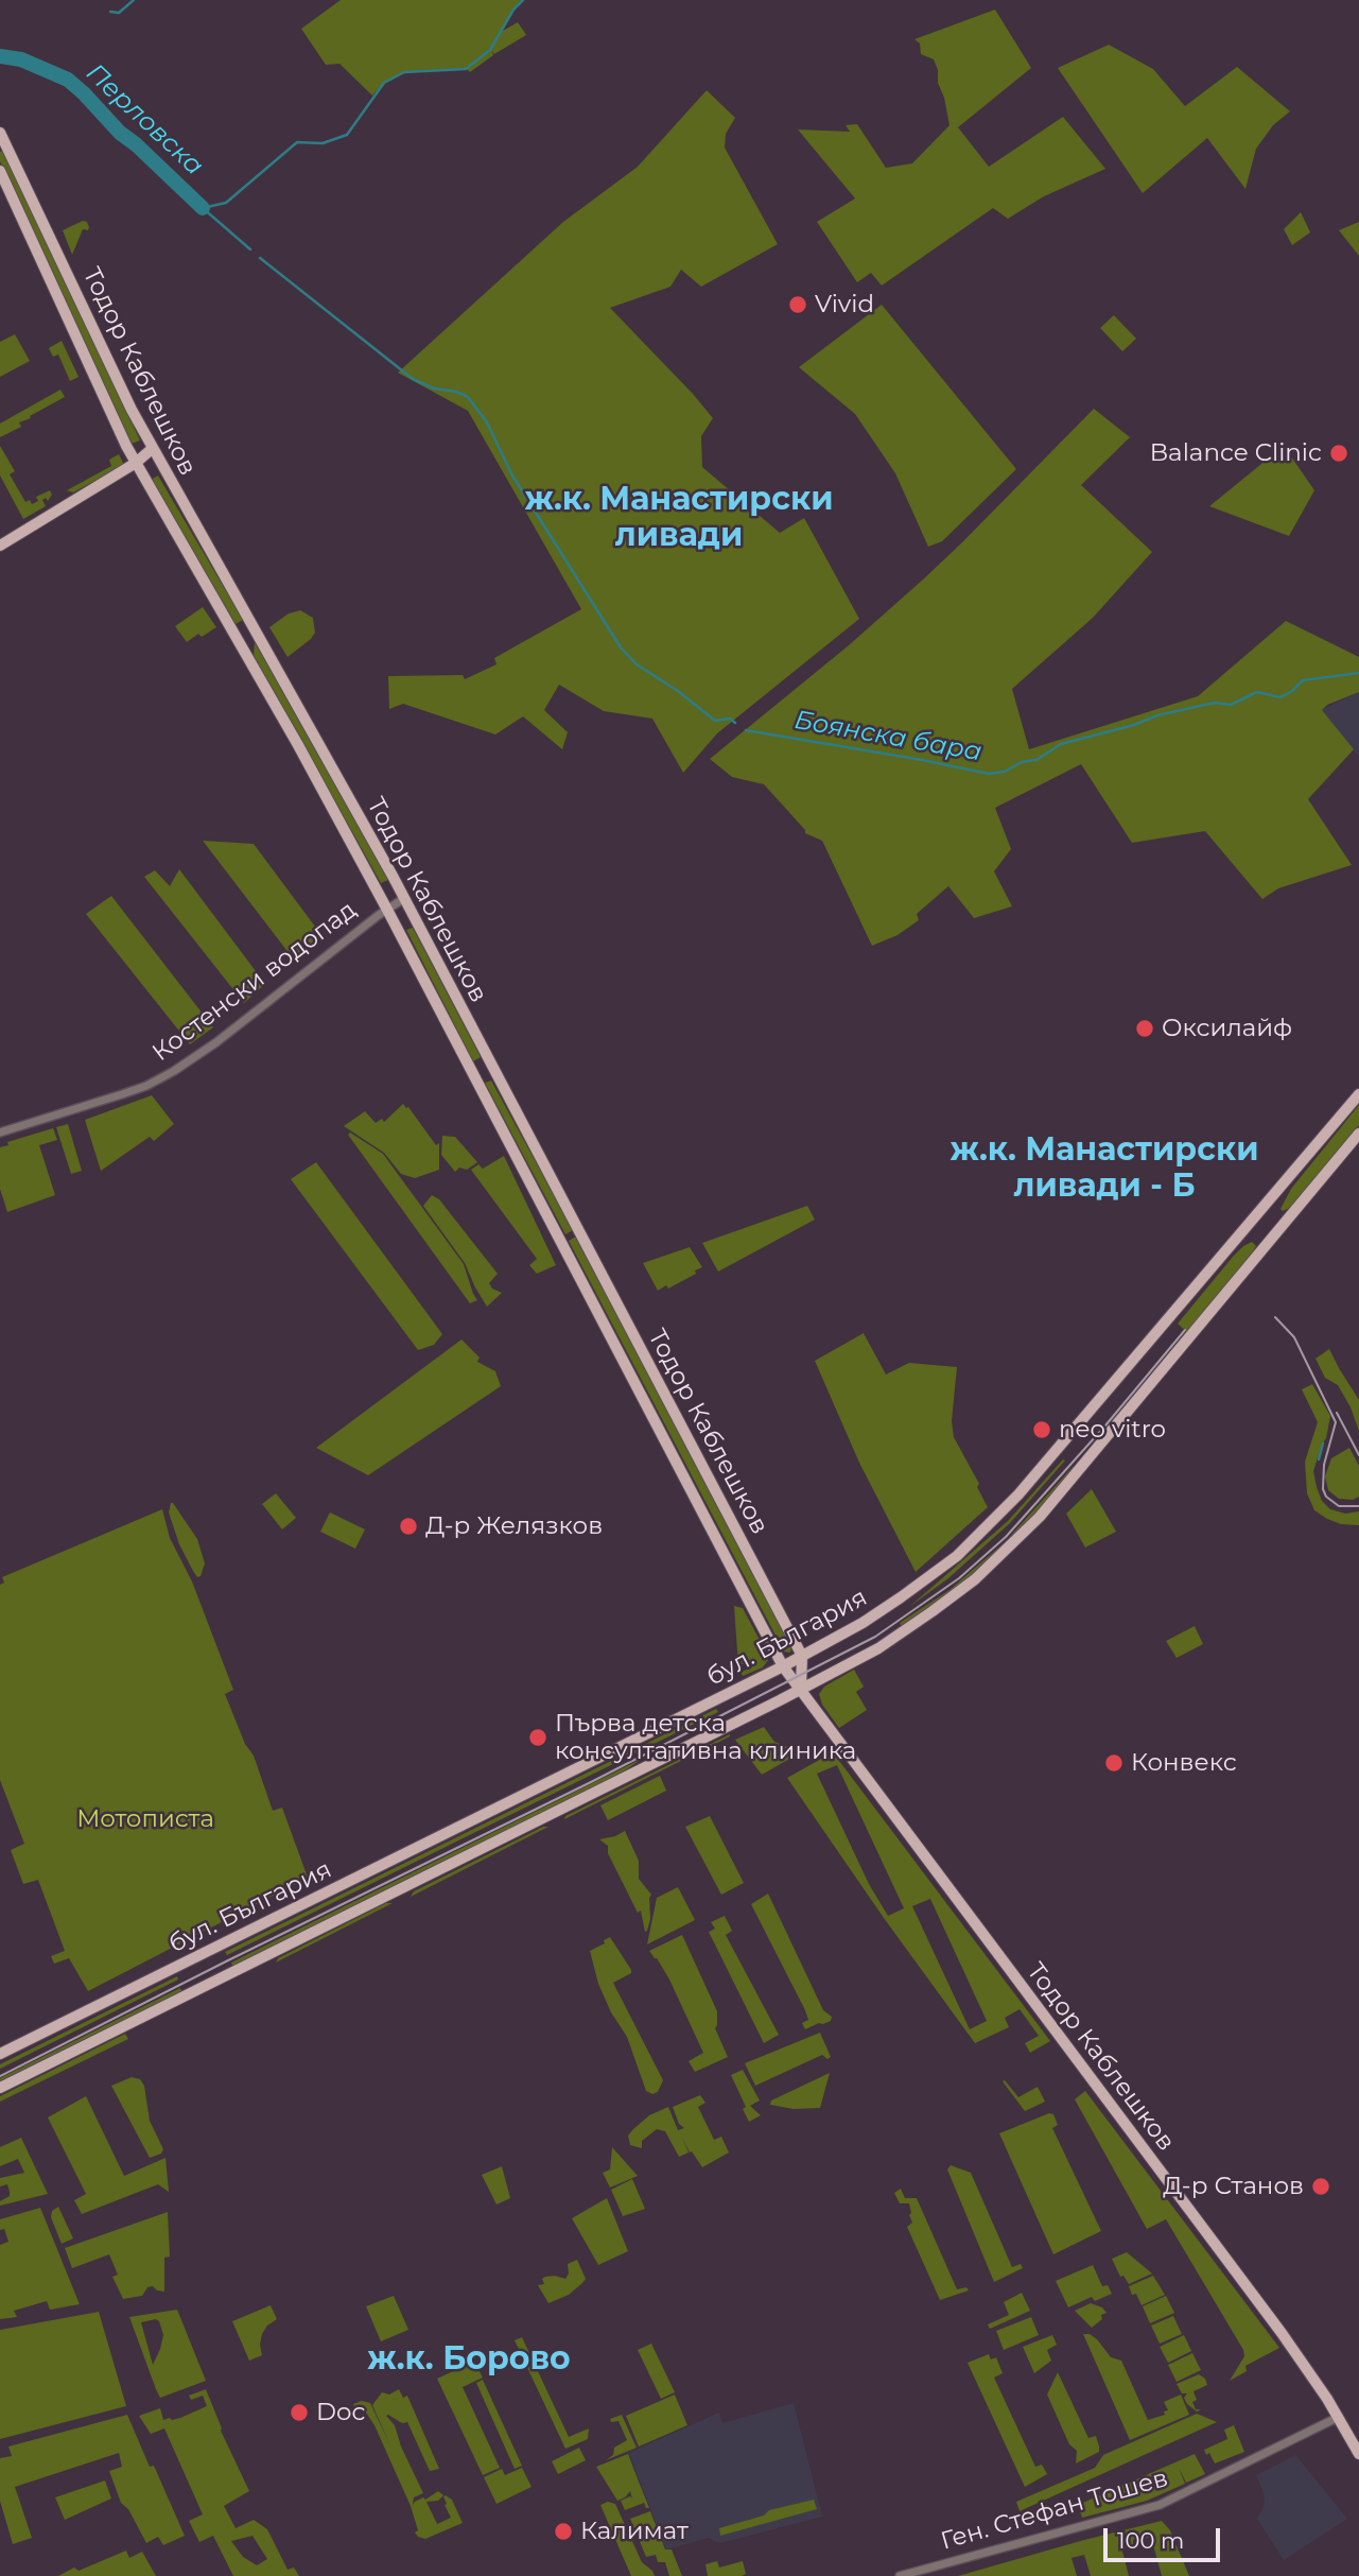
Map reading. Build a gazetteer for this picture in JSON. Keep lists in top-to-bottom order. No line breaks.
{"streets":{"main road":["Тодор Каблешков","бул. България"],"street":["Костенски водопад","Ген. Стефан Тошев"]},"crossings":[["Тодор Каблешков","Костенски водопад"],["Тодор Каблешков","бул. България"],["Тодор Каблешков","Ген. Стефан Тошев"]],"districts":["ж.к. Манастирски ливади","ж.к. Манастирски ливади - Б","ж.к. Борово"],"water":["Перловска","Боянска бара"],"parks":["Мотописта"],"places":["Vivid","Balance Clinic","Оксилайф","neo vitro","Д-р Желязков","Първа детска консултативна клиника","Конвекс","Д-р Станов","Doc","Калимат"],"scale_bar":"100 m"}
